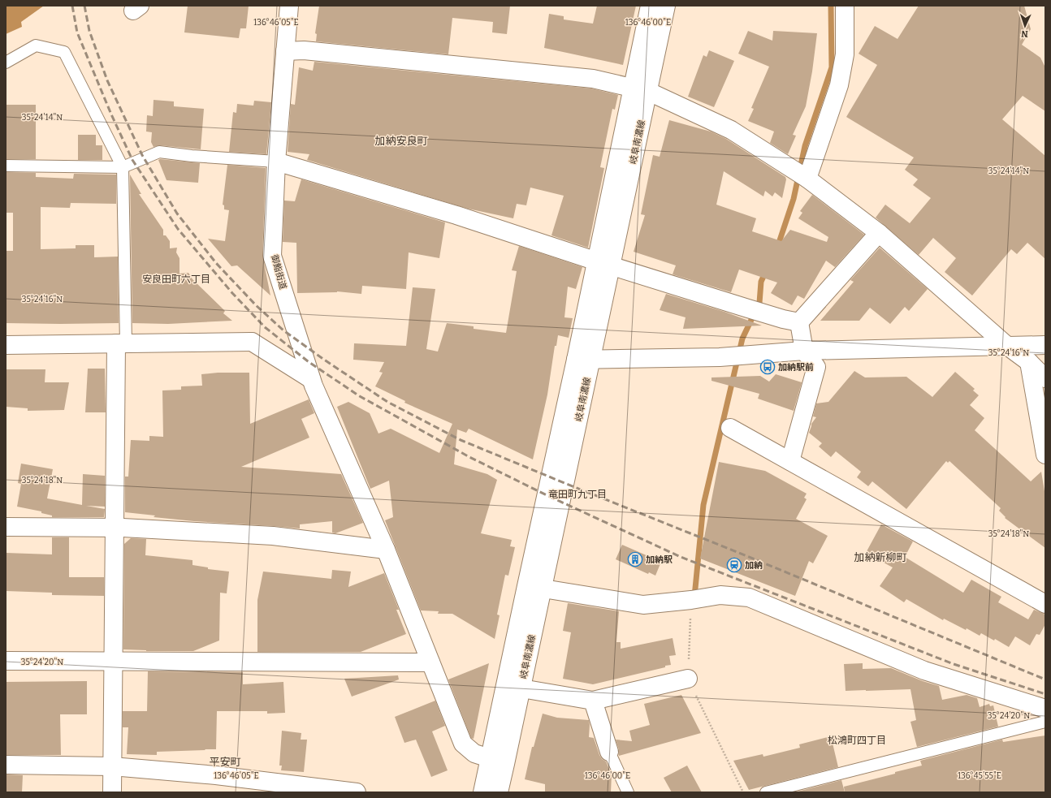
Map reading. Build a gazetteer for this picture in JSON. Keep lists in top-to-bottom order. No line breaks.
{"streets":{"street":["岐阜南濃線","御鮨街道"]},"crossings":[["岐阜南濃線","御鮨街道"]],"districts":["加納安良町","安良田町六丁目","竜田町九丁目","加納新柳町","松鴻町四丁目","平安町"],"places":{"bus stop":["加納駅前"],"building":["加納駅"],"station":["加納"]},"north":"bottom","coordinates":["136°46'05\"E","136°46'00\"E","35°24'14\"N","35°24'16\"N","35°24'18\"N","35°24'20\"N","136°45'55\"E"]}
